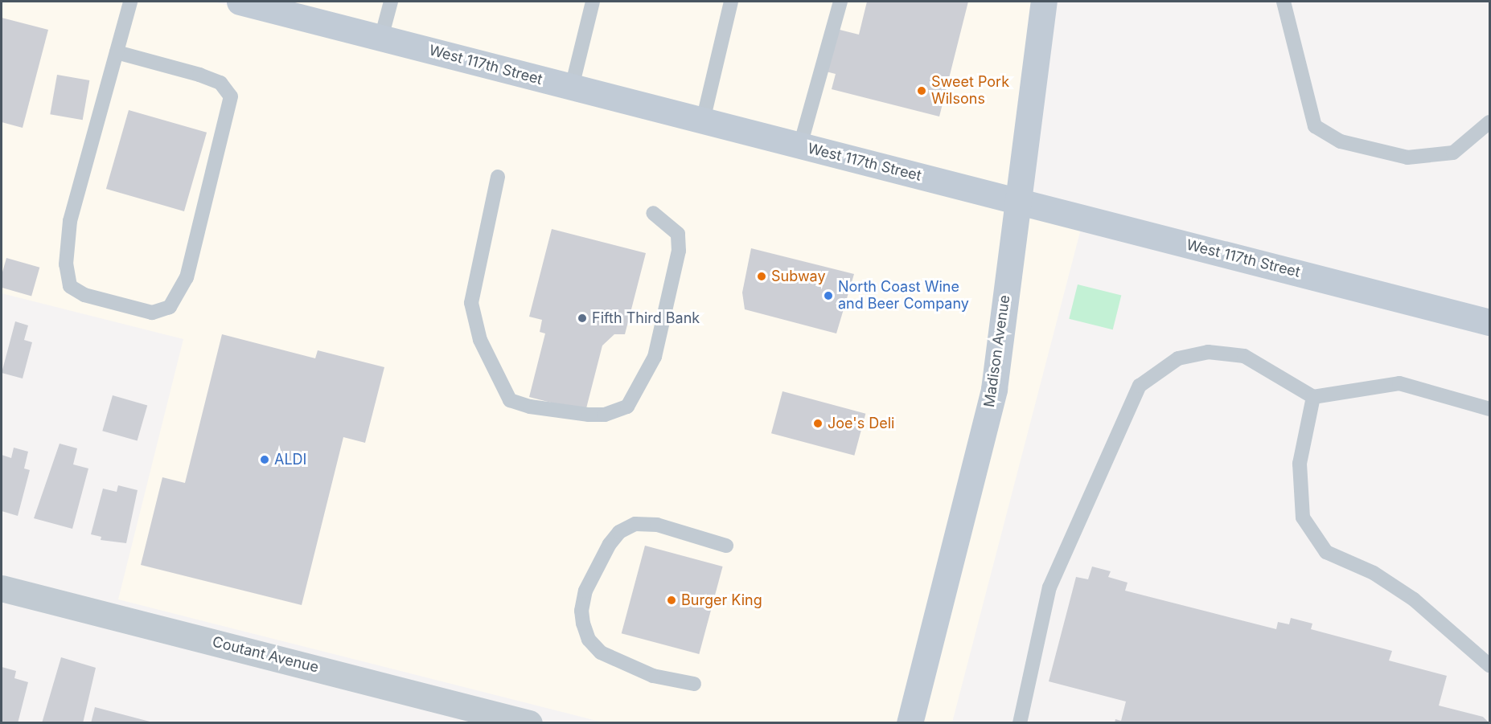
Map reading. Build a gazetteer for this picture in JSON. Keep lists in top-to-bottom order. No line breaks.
{"streets":{"main road":["West 117th Street","Madison Avenue"],"street":["Coutant Avenue"]},"crossings":[["West 117th Street","Madison Avenue"]],"places":["Sweet Pork Wilsons","Subway","North Coast Wine and Beer Company","Fifth Third Bank","Joe's Deli","ALDI","Burger King"]}
